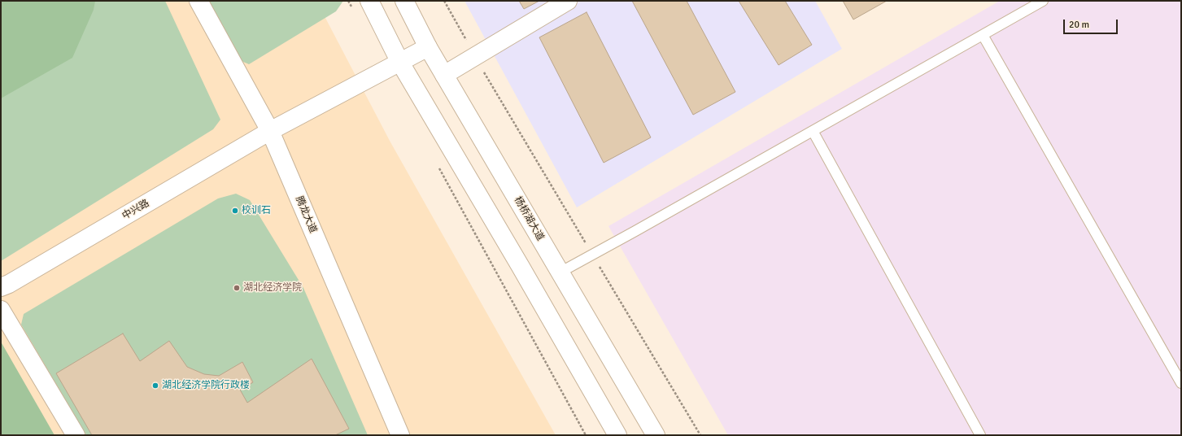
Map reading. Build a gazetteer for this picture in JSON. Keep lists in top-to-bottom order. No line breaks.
{"streets":{"street":["中兴路","腾龙大道","杨桥湖大道"]},"crossings":[["中兴路","腾龙大道"],["中兴路","杨桥湖大道"]],"places":["校训石","湖北经济学院","湖北经济学院行政楼"],"scale_bar":"20 m"}
